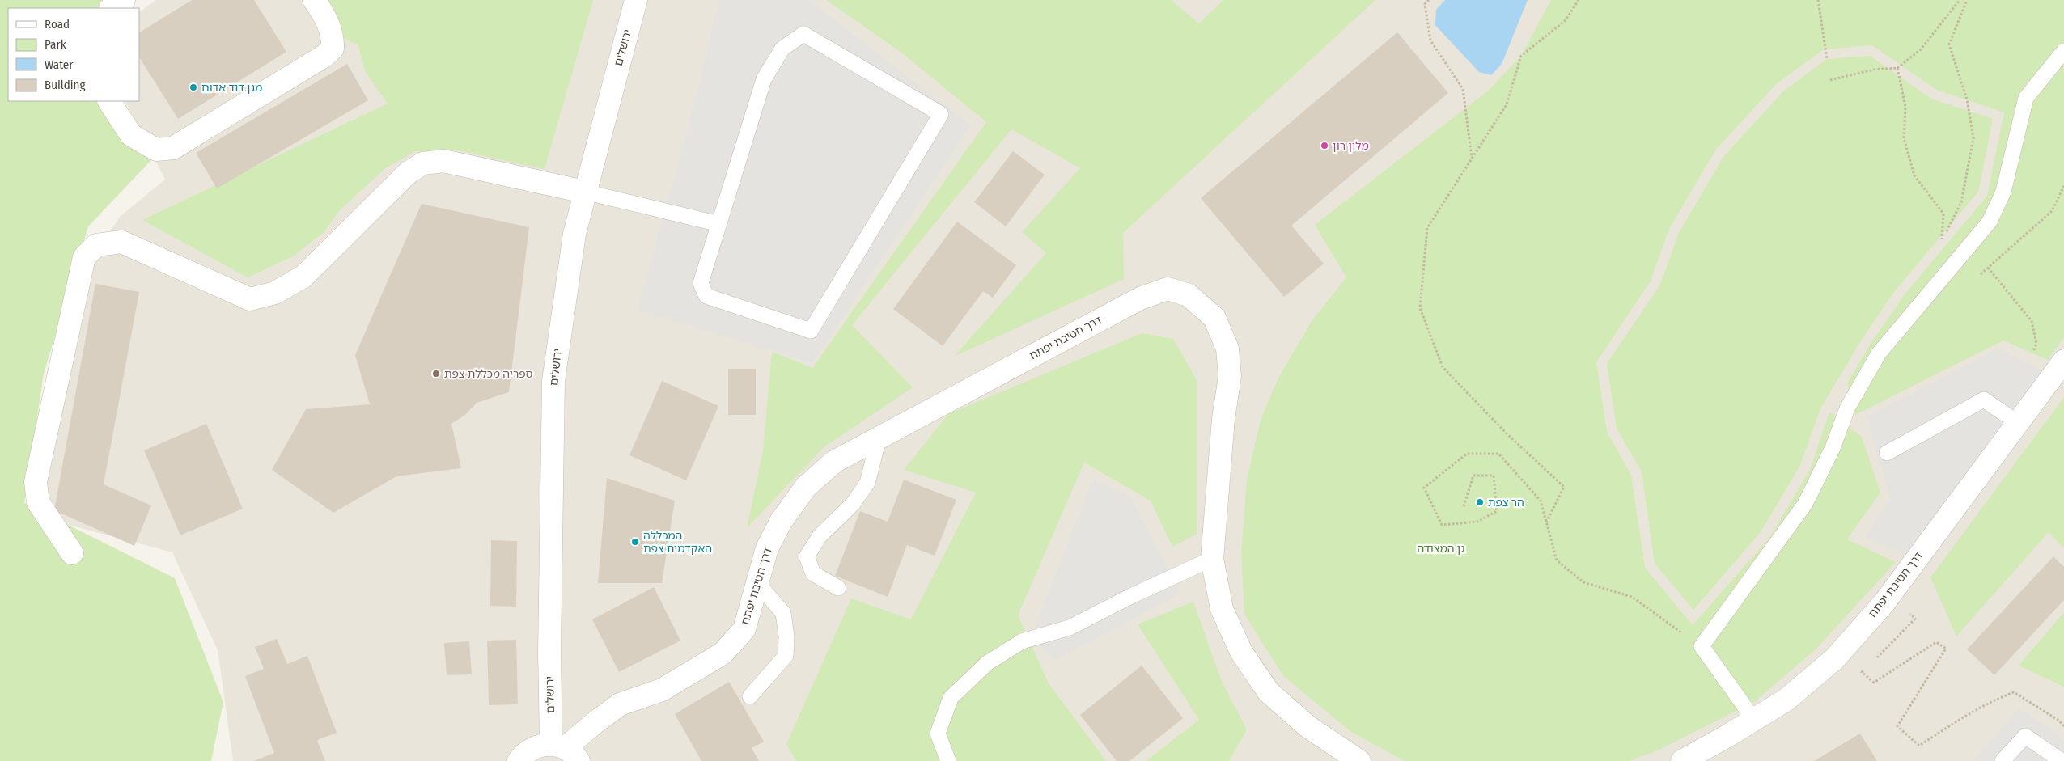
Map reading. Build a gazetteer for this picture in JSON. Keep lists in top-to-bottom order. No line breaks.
{"streets":{"street":["ירושלים","דרך חטיבת יפתח"]},"crossings":[["ירושלים","דרך חטיבת יפתח"]],"parks":["גן המצודה"],"places":["מגן דוד אדום","מלון רון","ספריה מכללת צפת","הר צפת","המכללה האקדמית צפת"],"legend":["Road","Park","Water","Building"]}
